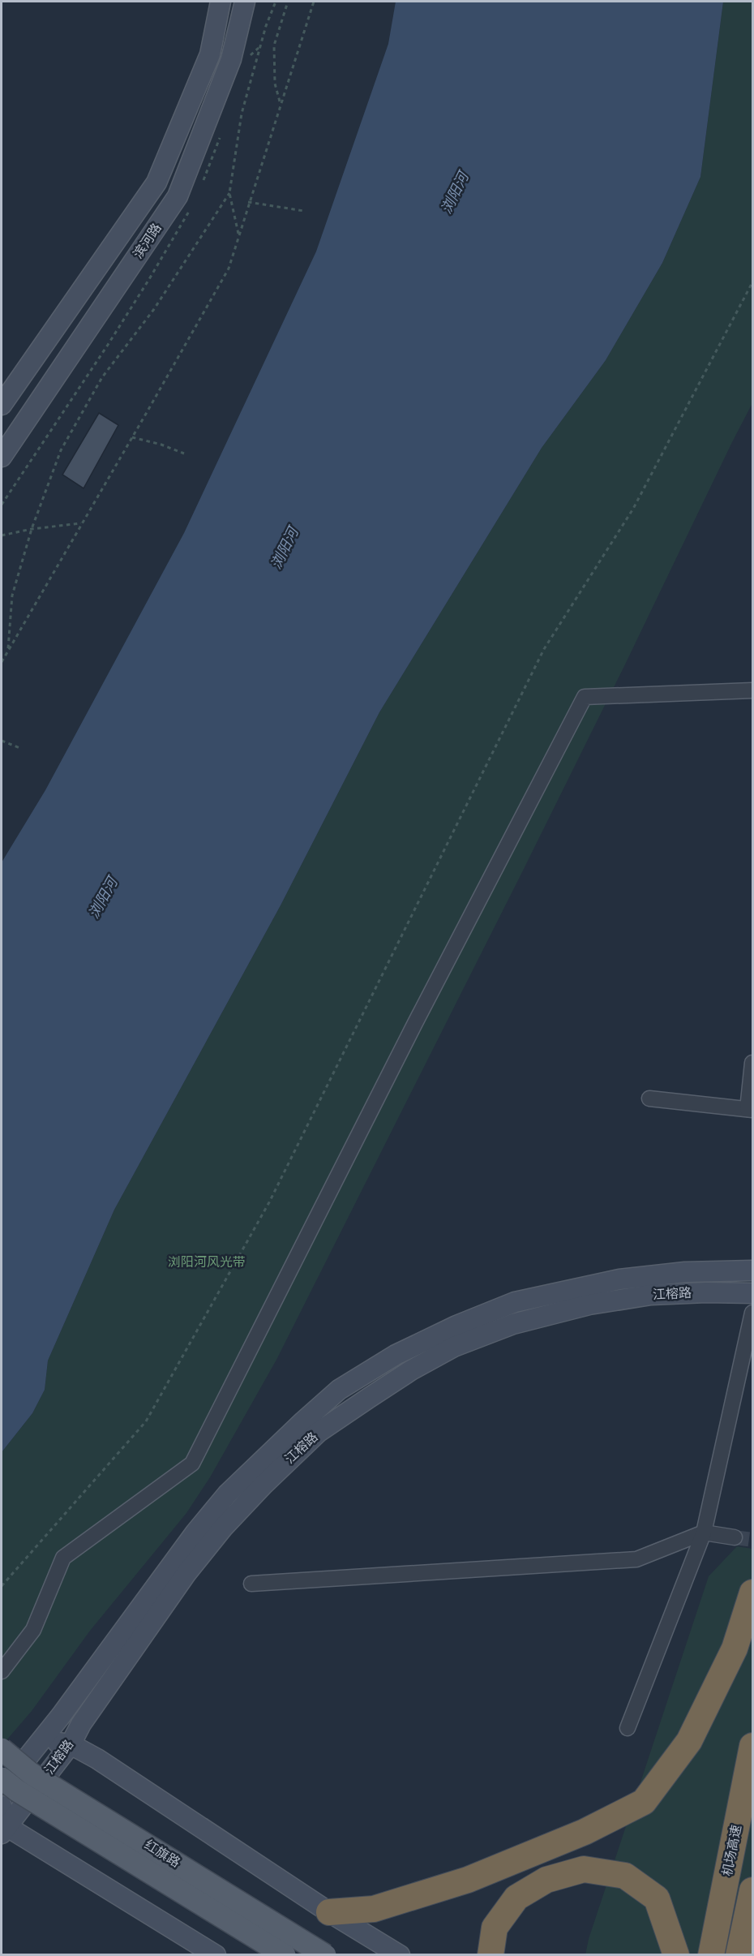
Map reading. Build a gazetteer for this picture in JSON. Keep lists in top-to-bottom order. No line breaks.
{"streets":{"highway":["机场高速"],"main road":["滨河路","江榕路","红旗路"]},"water":["浏阳河"],"parks":["浏阳河风光带"]}
